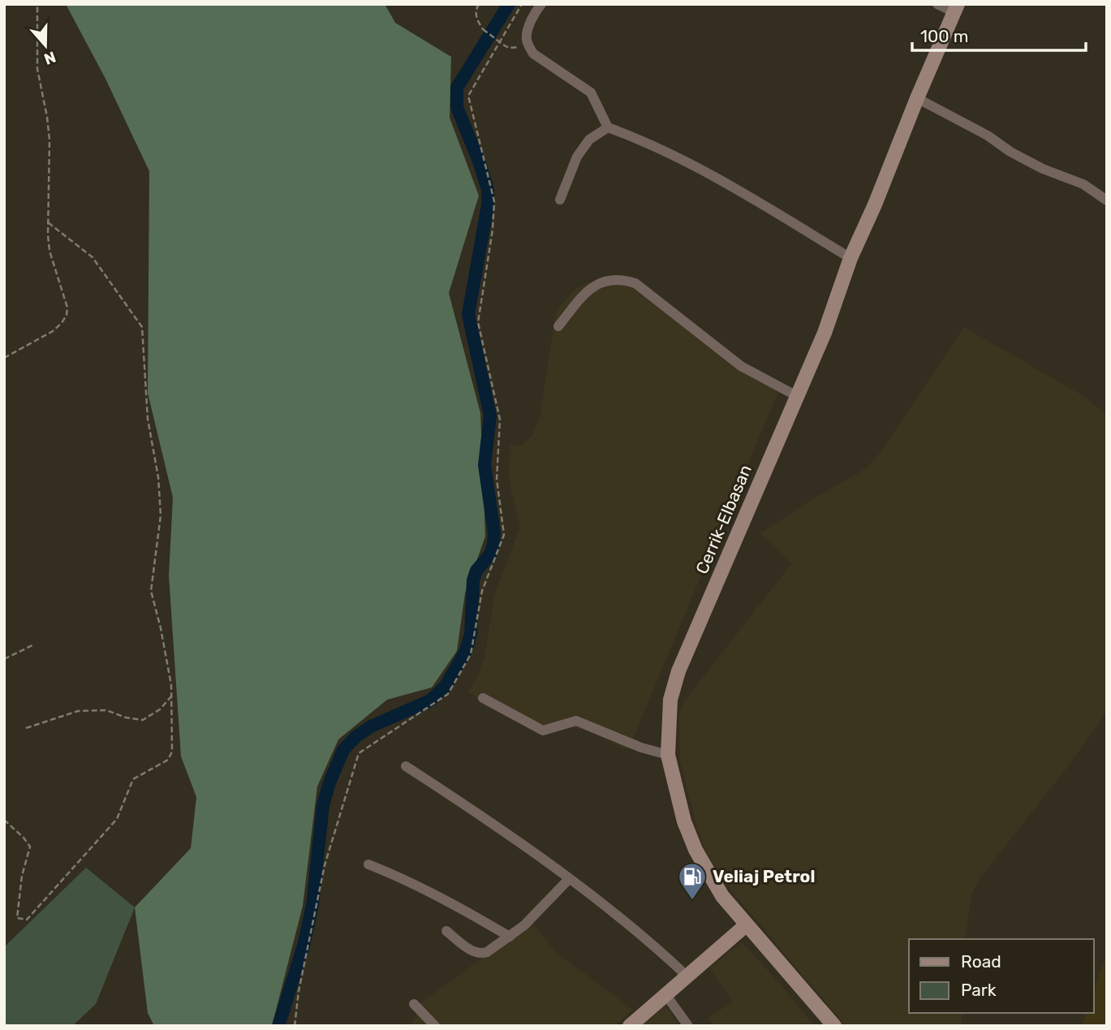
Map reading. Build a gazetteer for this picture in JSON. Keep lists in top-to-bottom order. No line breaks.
{"streets":{"main road":["Cerrik-Elbasan"]},"places":{"fuel station":["Veliaj Petrol"]},"legend":["Road","Park"],"scale_bar":"100 m","north":"bottom"}
